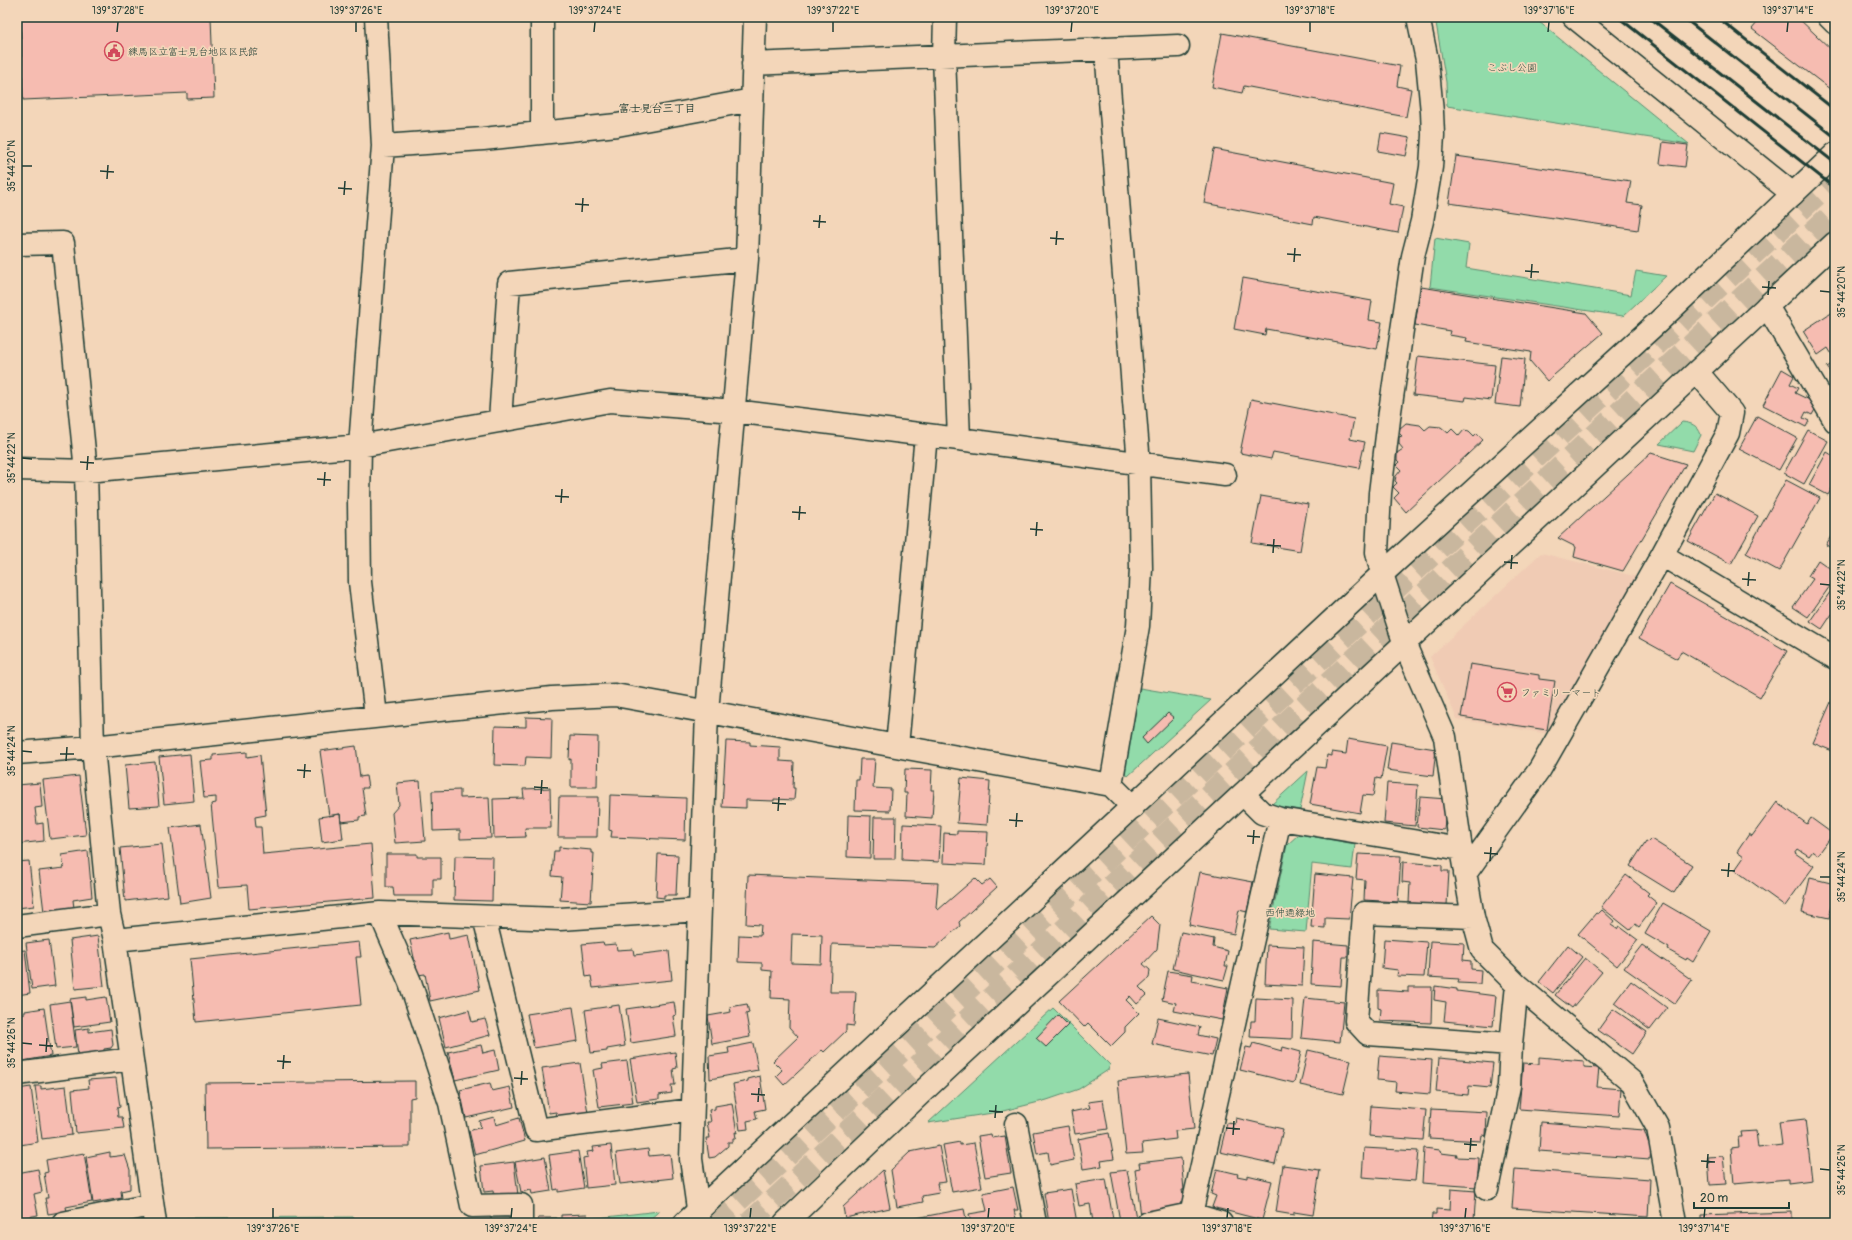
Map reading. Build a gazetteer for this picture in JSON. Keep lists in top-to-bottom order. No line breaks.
{"districts":["富士見台三丁目"],"parks":["こぶし公園","西仲通緑地"],"places":{"public building":["練馬区立富士見台地区区民館"],"supermarket":["ファミリーマート"]},"scale_bar":"20 m","coordinates":["139°37'28\"E","139°37'26\"E","139°37'24\"E","139°37'22\"E","139°37'20\"E","139°37'18\"E","139°37'16\"E","139°37'14\"E","35°44'20\"N","35°44'22\"N","35°44'24\"N","35°44'26\"N"]}
